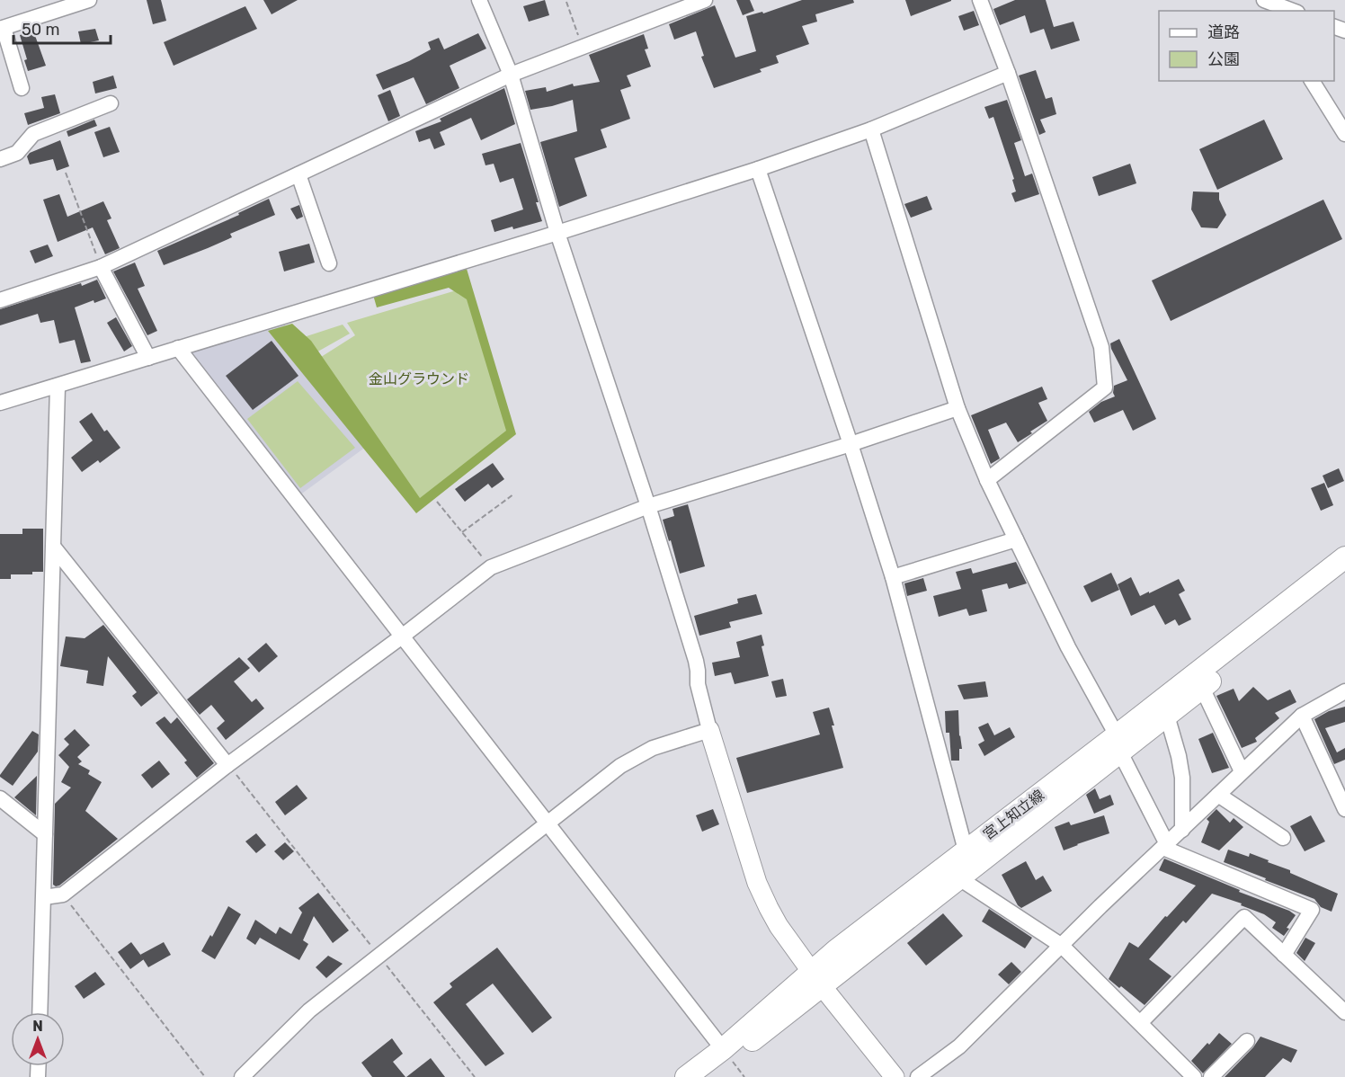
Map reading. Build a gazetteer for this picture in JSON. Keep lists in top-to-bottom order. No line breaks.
{"streets":{"main road":["宮上知立線"]},"parks":["金山グラウンド"],"legend":["道路","公園"],"scale_bar":"50 m","north":"top"}
